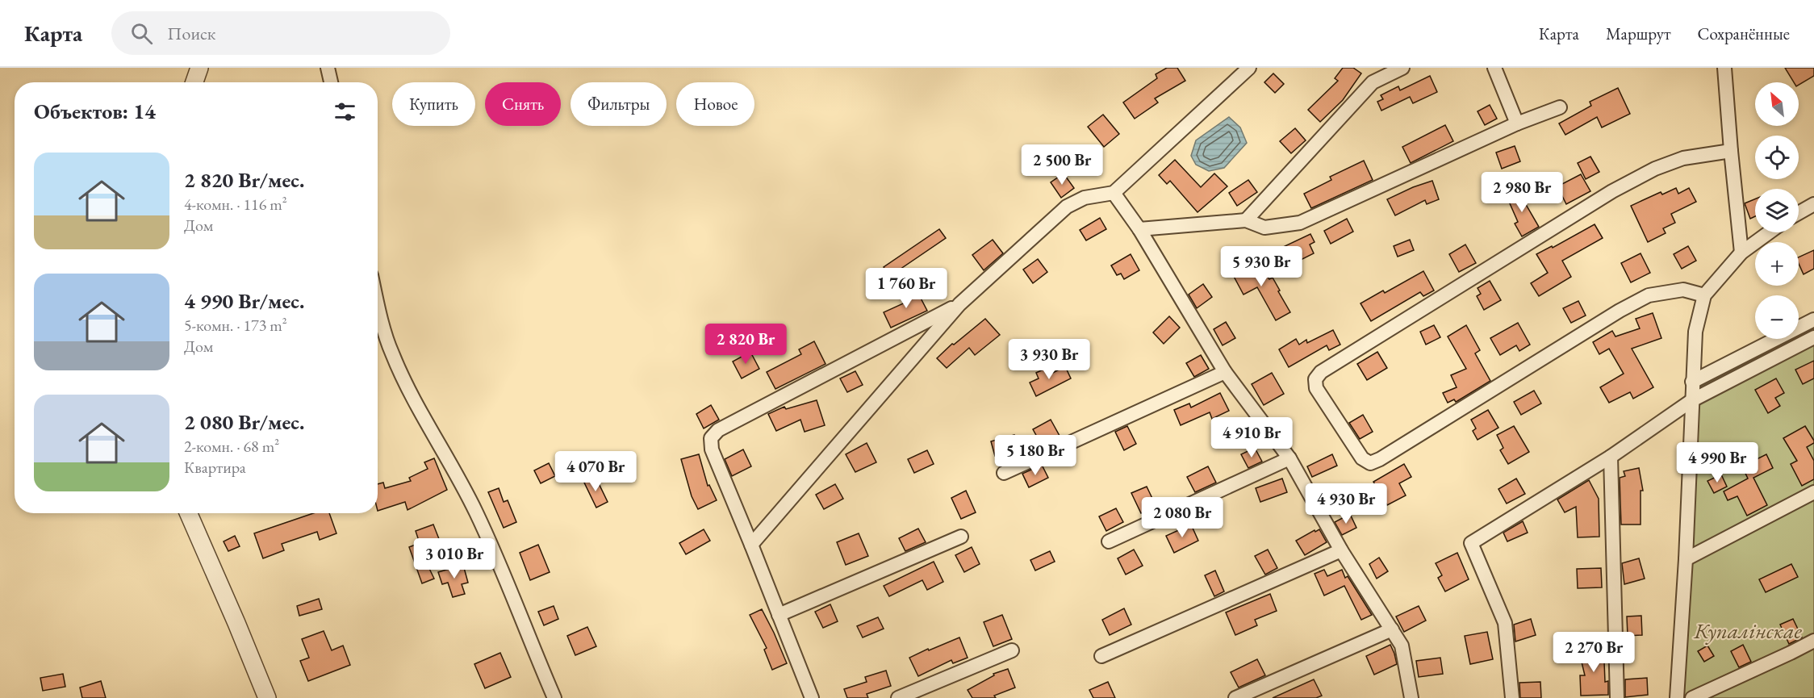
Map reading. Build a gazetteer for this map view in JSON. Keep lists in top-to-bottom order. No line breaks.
{"parks":["Купалінскае"],"north":"top left","page":{"header":"Карта","search":"Поиск","nav":["Карта","Маршрут","Сохранённые"],"map_buttons":["+","−"],"chip":["Купить","Снять","Фильтры","Новое"],"heading":"Объектов: 14","list":[{"name":"2 820 Br/мес.","note":"4-комн. · 116 m² · Дом"},{"name":"4 990 Br/мес.","note":"5-комн. · 173 m² · Дом"},{"name":"2 080 Br/мес.","note":"2-комн. · 68 m² · Квартира"}],"price":["2 500 Br","2 980 Br","5 930 Br","1 760 Br","2 820 Br","3 930 Br","4 910 Br","5 180 Br","4 990 Br","4 070 Br","4 930 Br","2 080 Br","3 010 Br","2 270 Br"]}}
